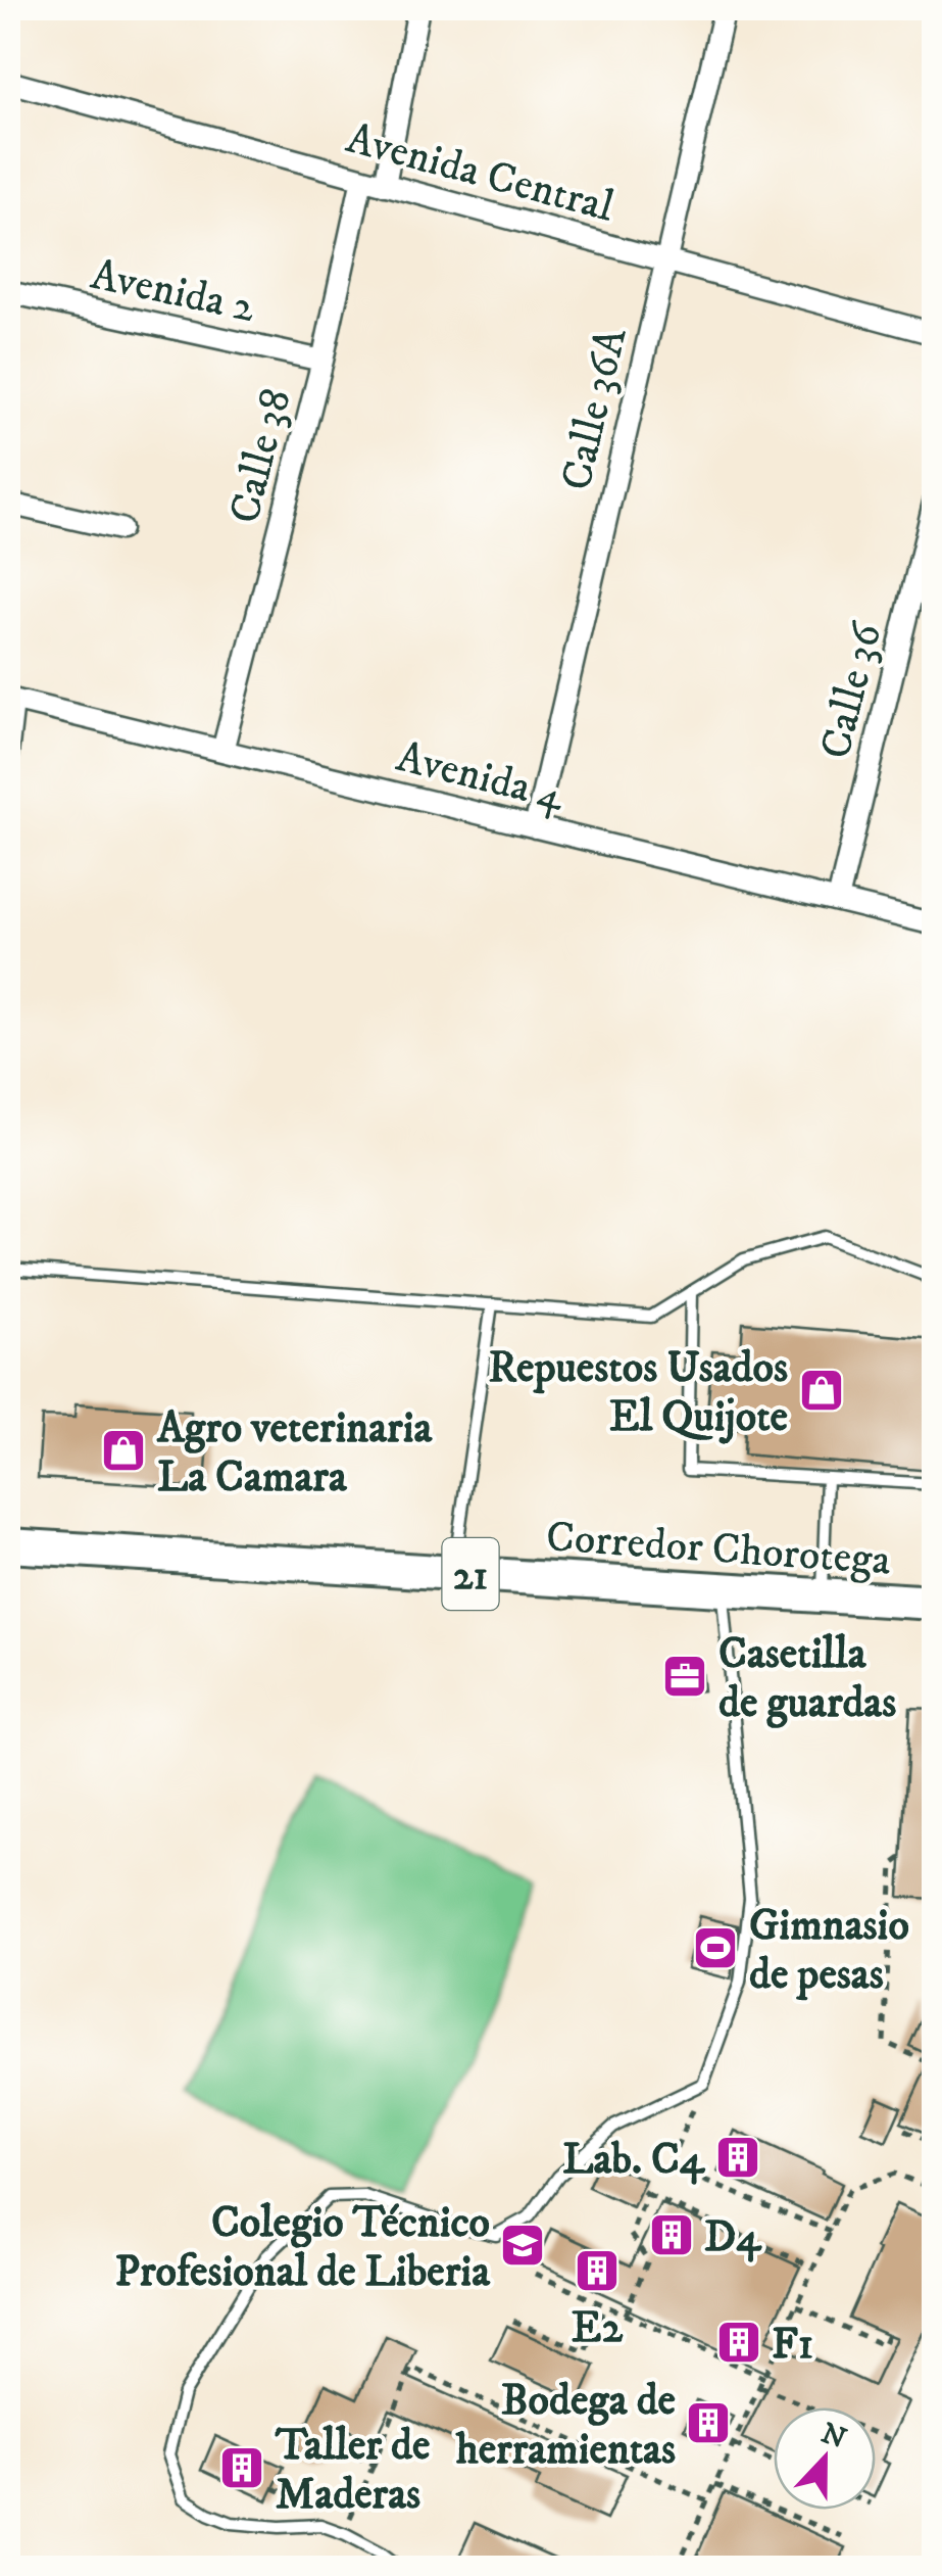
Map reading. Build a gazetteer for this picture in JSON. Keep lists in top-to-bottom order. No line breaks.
{"streets":{"main road":["Corredor Chorotega","21"],"street":["Avenida Central","Avenida 2","Calle 36A","Calle 38","Calle 36","Avenida 4"]},"crossings":[["Avenida Central","Calle 36A"],["Avenida Central","Calle 38"],["Avenida 2","Calle 38"],["Calle 36A","Avenida 4"],["Calle 38","Avenida 4"],["Calle 36","Avenida 4"]],"places":{"shop":["Repuestos Usados El Quijote","Agro veterinaria La Camara"],"office":["Casetilla de guardas"],"sports":["Gimnasio de pesas"],"building":["Lab. C4","D4","E2","F1","Bodega de herramientas","Taller de Maderas"],"school or university":["Colegio Técnico Profesional de Liberia"]},"north":"top"}
